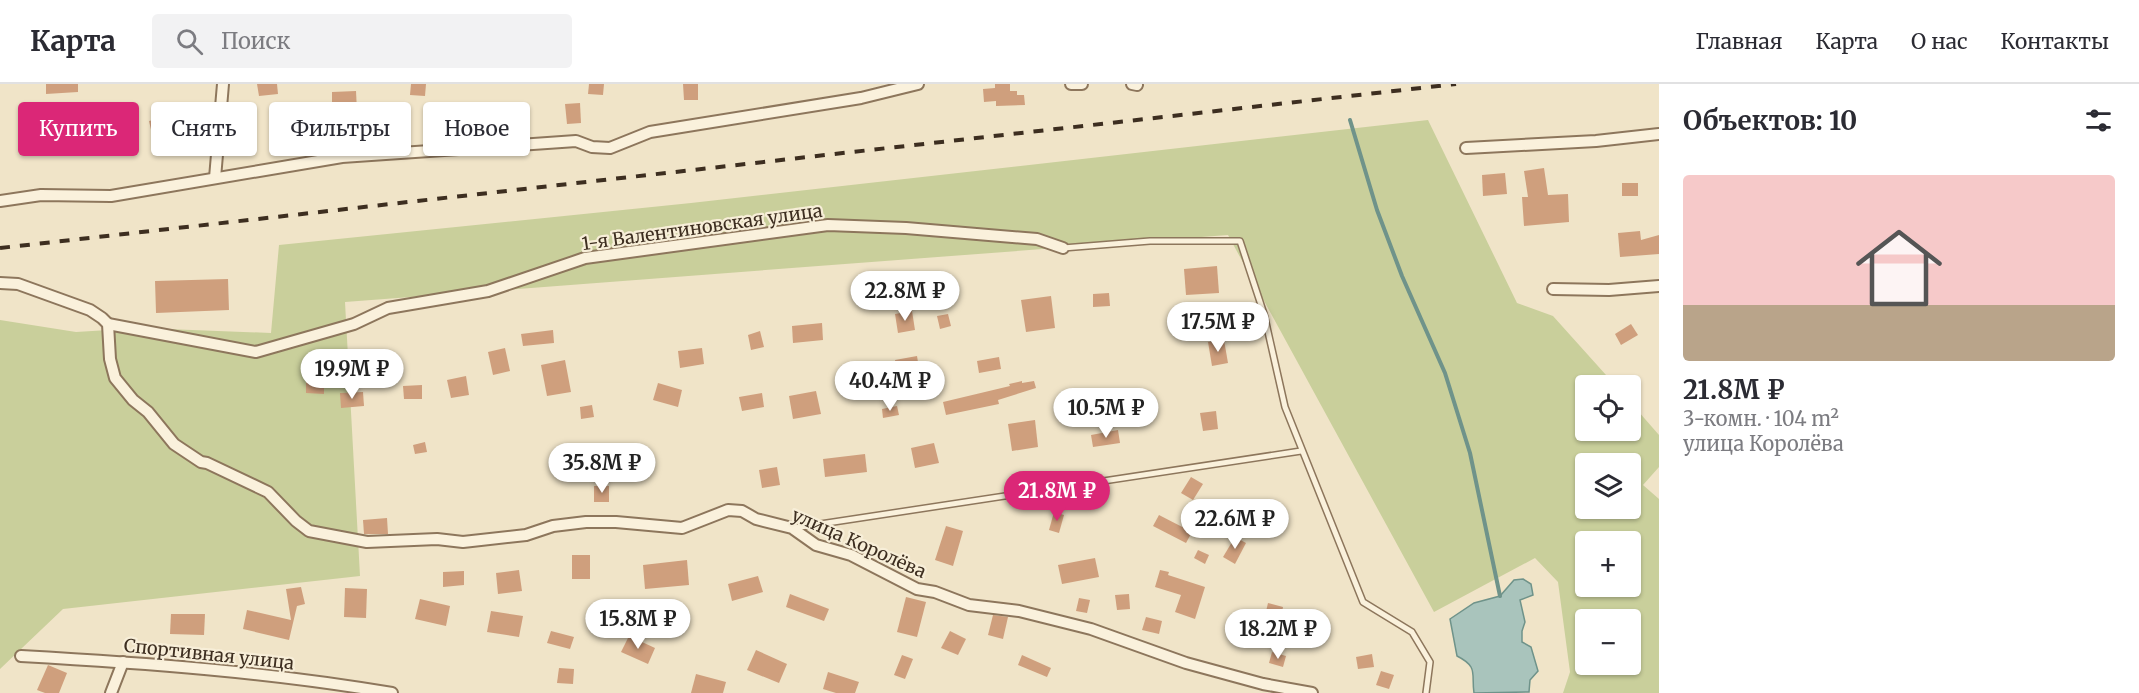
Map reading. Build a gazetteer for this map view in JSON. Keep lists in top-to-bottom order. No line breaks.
{"streets":{"street":["1-я Валентиновская улица","улица Королёва","Спортивная улица"]},"crossings":[["1-я Валентиновская улица","улица Королёва"]],"page":{"header":"Карта","search":"Поиск","nav":["Главная","Карта","О нас","Контакты"],"heading":"Объектов: 10","chip":["Купить","Снять","Фильтры","Новое"],"list":[{"name":"21.8M ₽","note":"3-комн. · 104 m² · улица Королёва"}],"price":["22.8M ₽","17.5M ₽","19.9M ₽","40.4M ₽","10.5M ₽","35.8M ₽","21.8M ₽","22.6M ₽","15.8M ₽","18.2M ₽"],"map_buttons":["+","−"]}}
